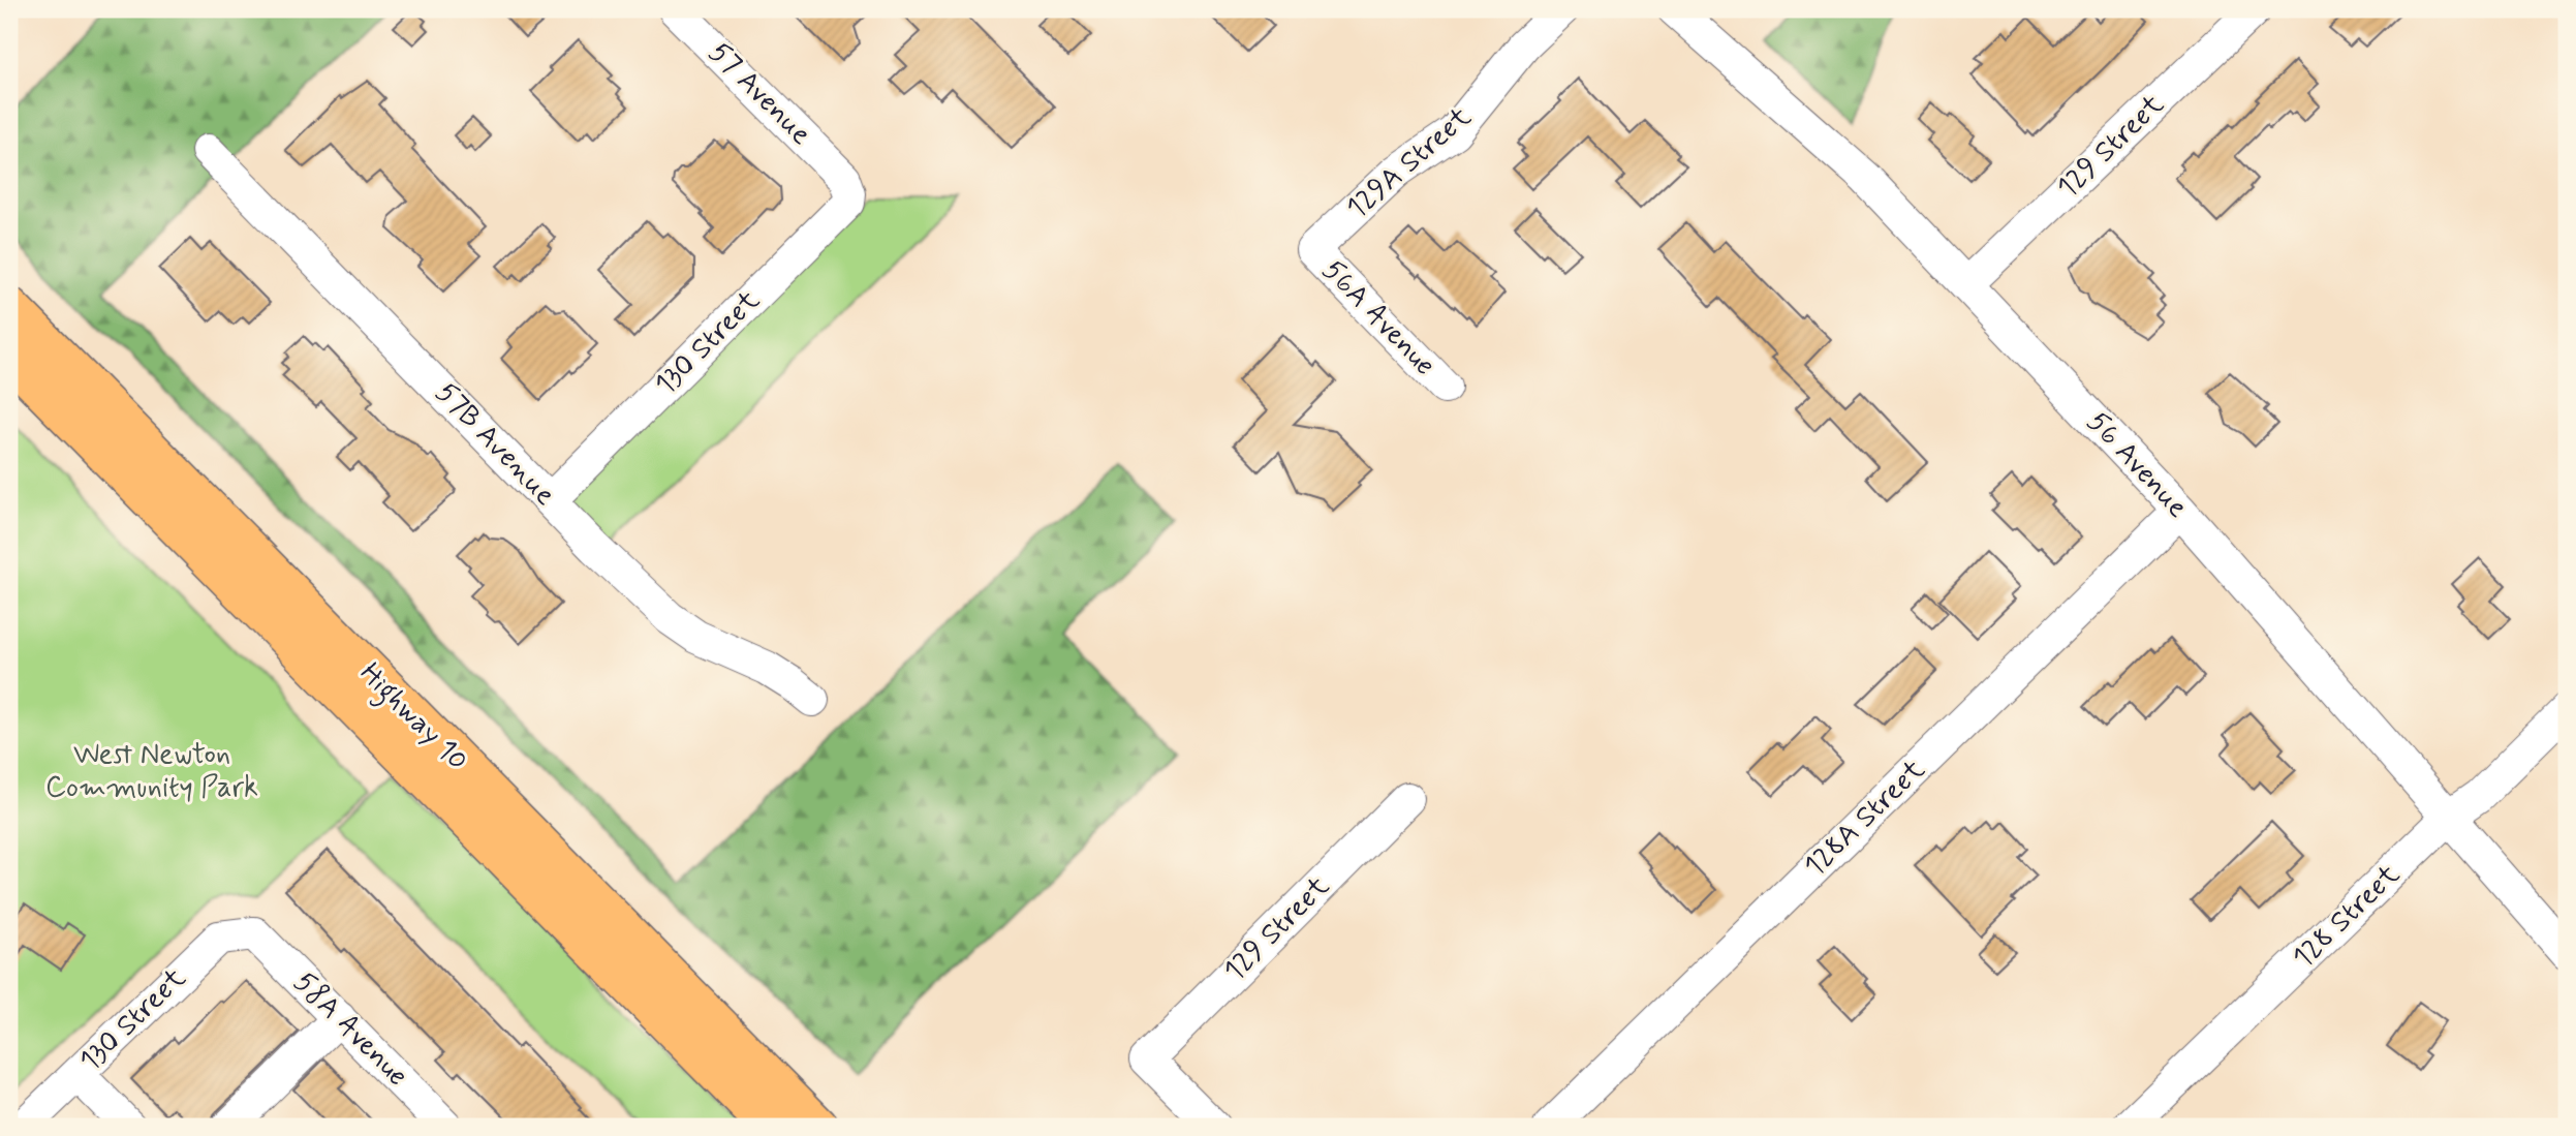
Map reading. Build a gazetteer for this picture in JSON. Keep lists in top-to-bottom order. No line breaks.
{"streets":{"highway":["Highway 10"],"street":["57 Avenue","129 Street","129A Street","56A Avenue","130 Street","57B Avenue","56 Avenue","128A Street","128 Street","58A Avenue"]},"crossings":[["57 Avenue","130 Street"],["129 Street","56 Avenue"],["129A Street","56A Avenue"],["130 Street","57B Avenue"],["130 Street","58A Avenue"],["56 Avenue","128A Street"],["56 Avenue","128 Street"]],"parks":["West Newton Community Park"]}
